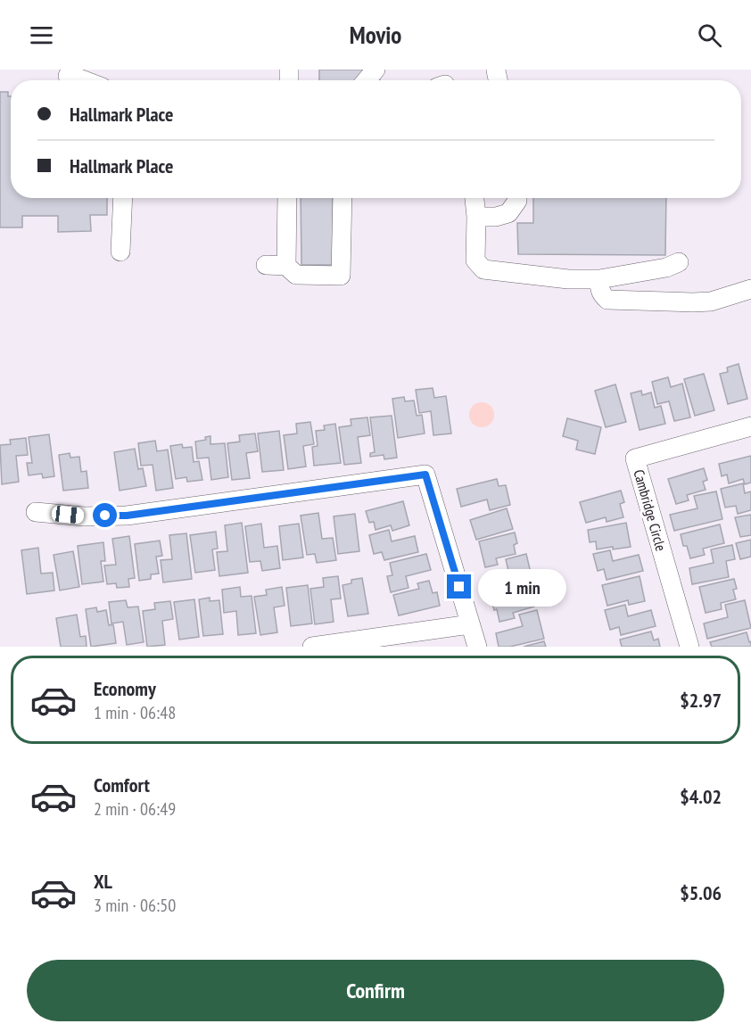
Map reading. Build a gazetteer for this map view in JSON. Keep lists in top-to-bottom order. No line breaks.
{"streets":{"street":["Cambridge Circle"]},"page":{"header":"Movio","banner":["Hallmark Place","Hallmark Place"],"bubble":"1 min","list":[{"name":"Economy","note":"1 min · 06:48","value":"$2.97"},{"name":"Comfort","note":"2 min · 06:49","value":"$4.02"},{"name":"XL","note":"3 min · 06:50","value":"$5.06"}],"buttons":"Confirm"}}
